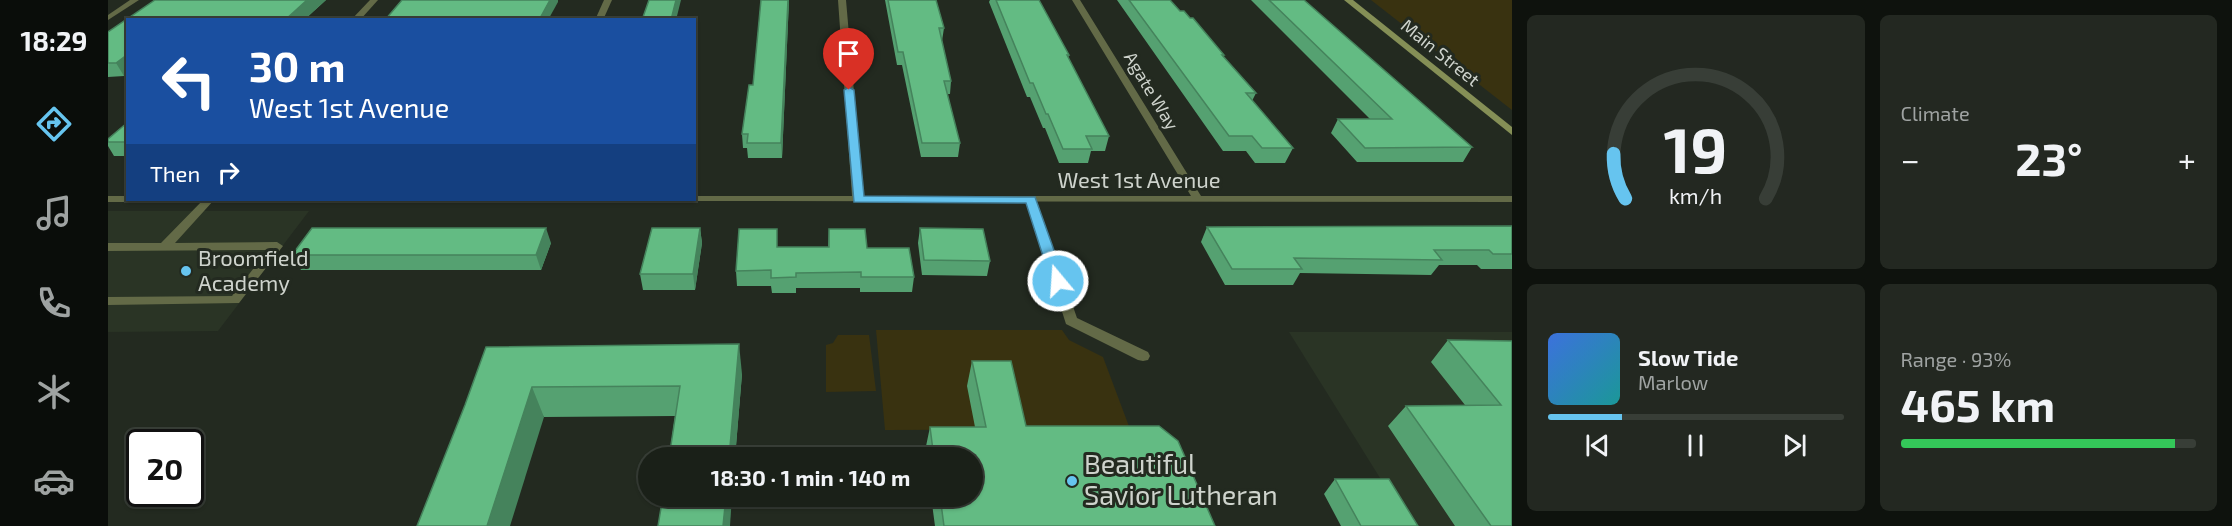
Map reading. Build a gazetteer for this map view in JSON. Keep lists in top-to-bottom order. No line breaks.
{"streets":{"main road":["Main Street"],"street":["Agate Way","West 1st Avenue"]},"crossings":[["Agate Way","West 1st Avenue"]],"places":["Broomfield Academy","Beautiful Savior Lutheran"],"page":{"tabs":"18:29","tile":["Climate",["Range · 93%","465 km"]],"turn":["30 m","West 1st Avenue"],"heat":["−","23°","+"],"then":"Then","song":["Slow Tide","Marlow"],"limit":"20","trip":"18:30 · 1 min · 140 m","gauge":["19","km/h"]}}
